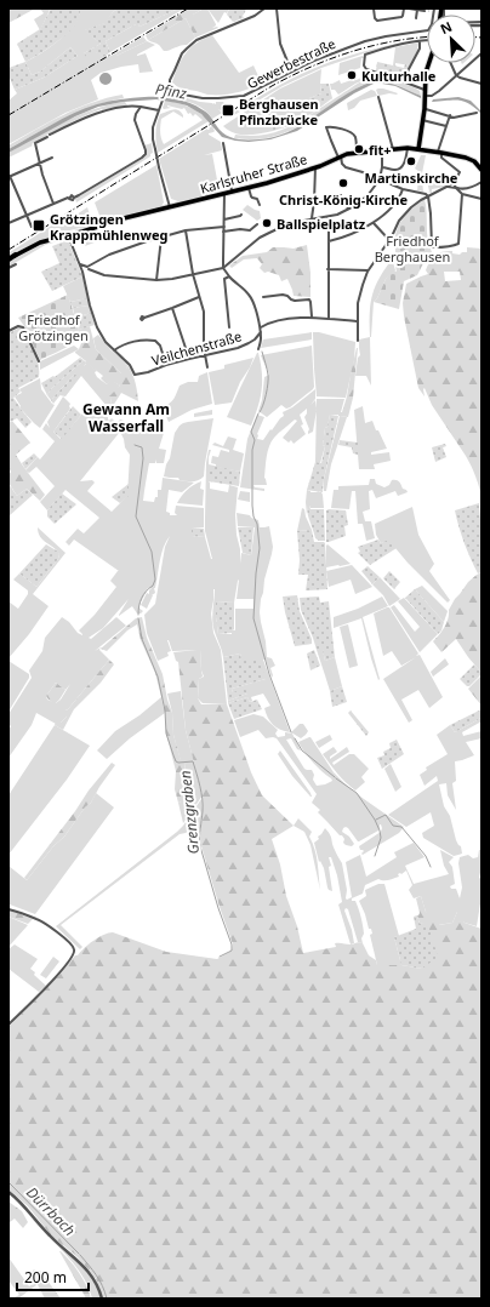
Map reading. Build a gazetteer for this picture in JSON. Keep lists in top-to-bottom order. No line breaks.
{"streets":{"main road":["Karlsruher Straße"],"street":["Gewerbestraße","Veilchenstraße"]},"districts":["Gewann Am Wasserfall"],"water":["Pfinz","Grenzgraben","Dürrbach"],"parks":["Friedhof Berghausen","Friedhof Grötzingen"],"places":{"other":["Kulturhalle","fit+","Martinskirche","Christ-König-Kirche","Ballspielplatz"],"transit":["Berghausen Pfinzbrücke","Grötzingen Krappmühlenweg"]},"scale_bar":"200 m","north":"top left"}
